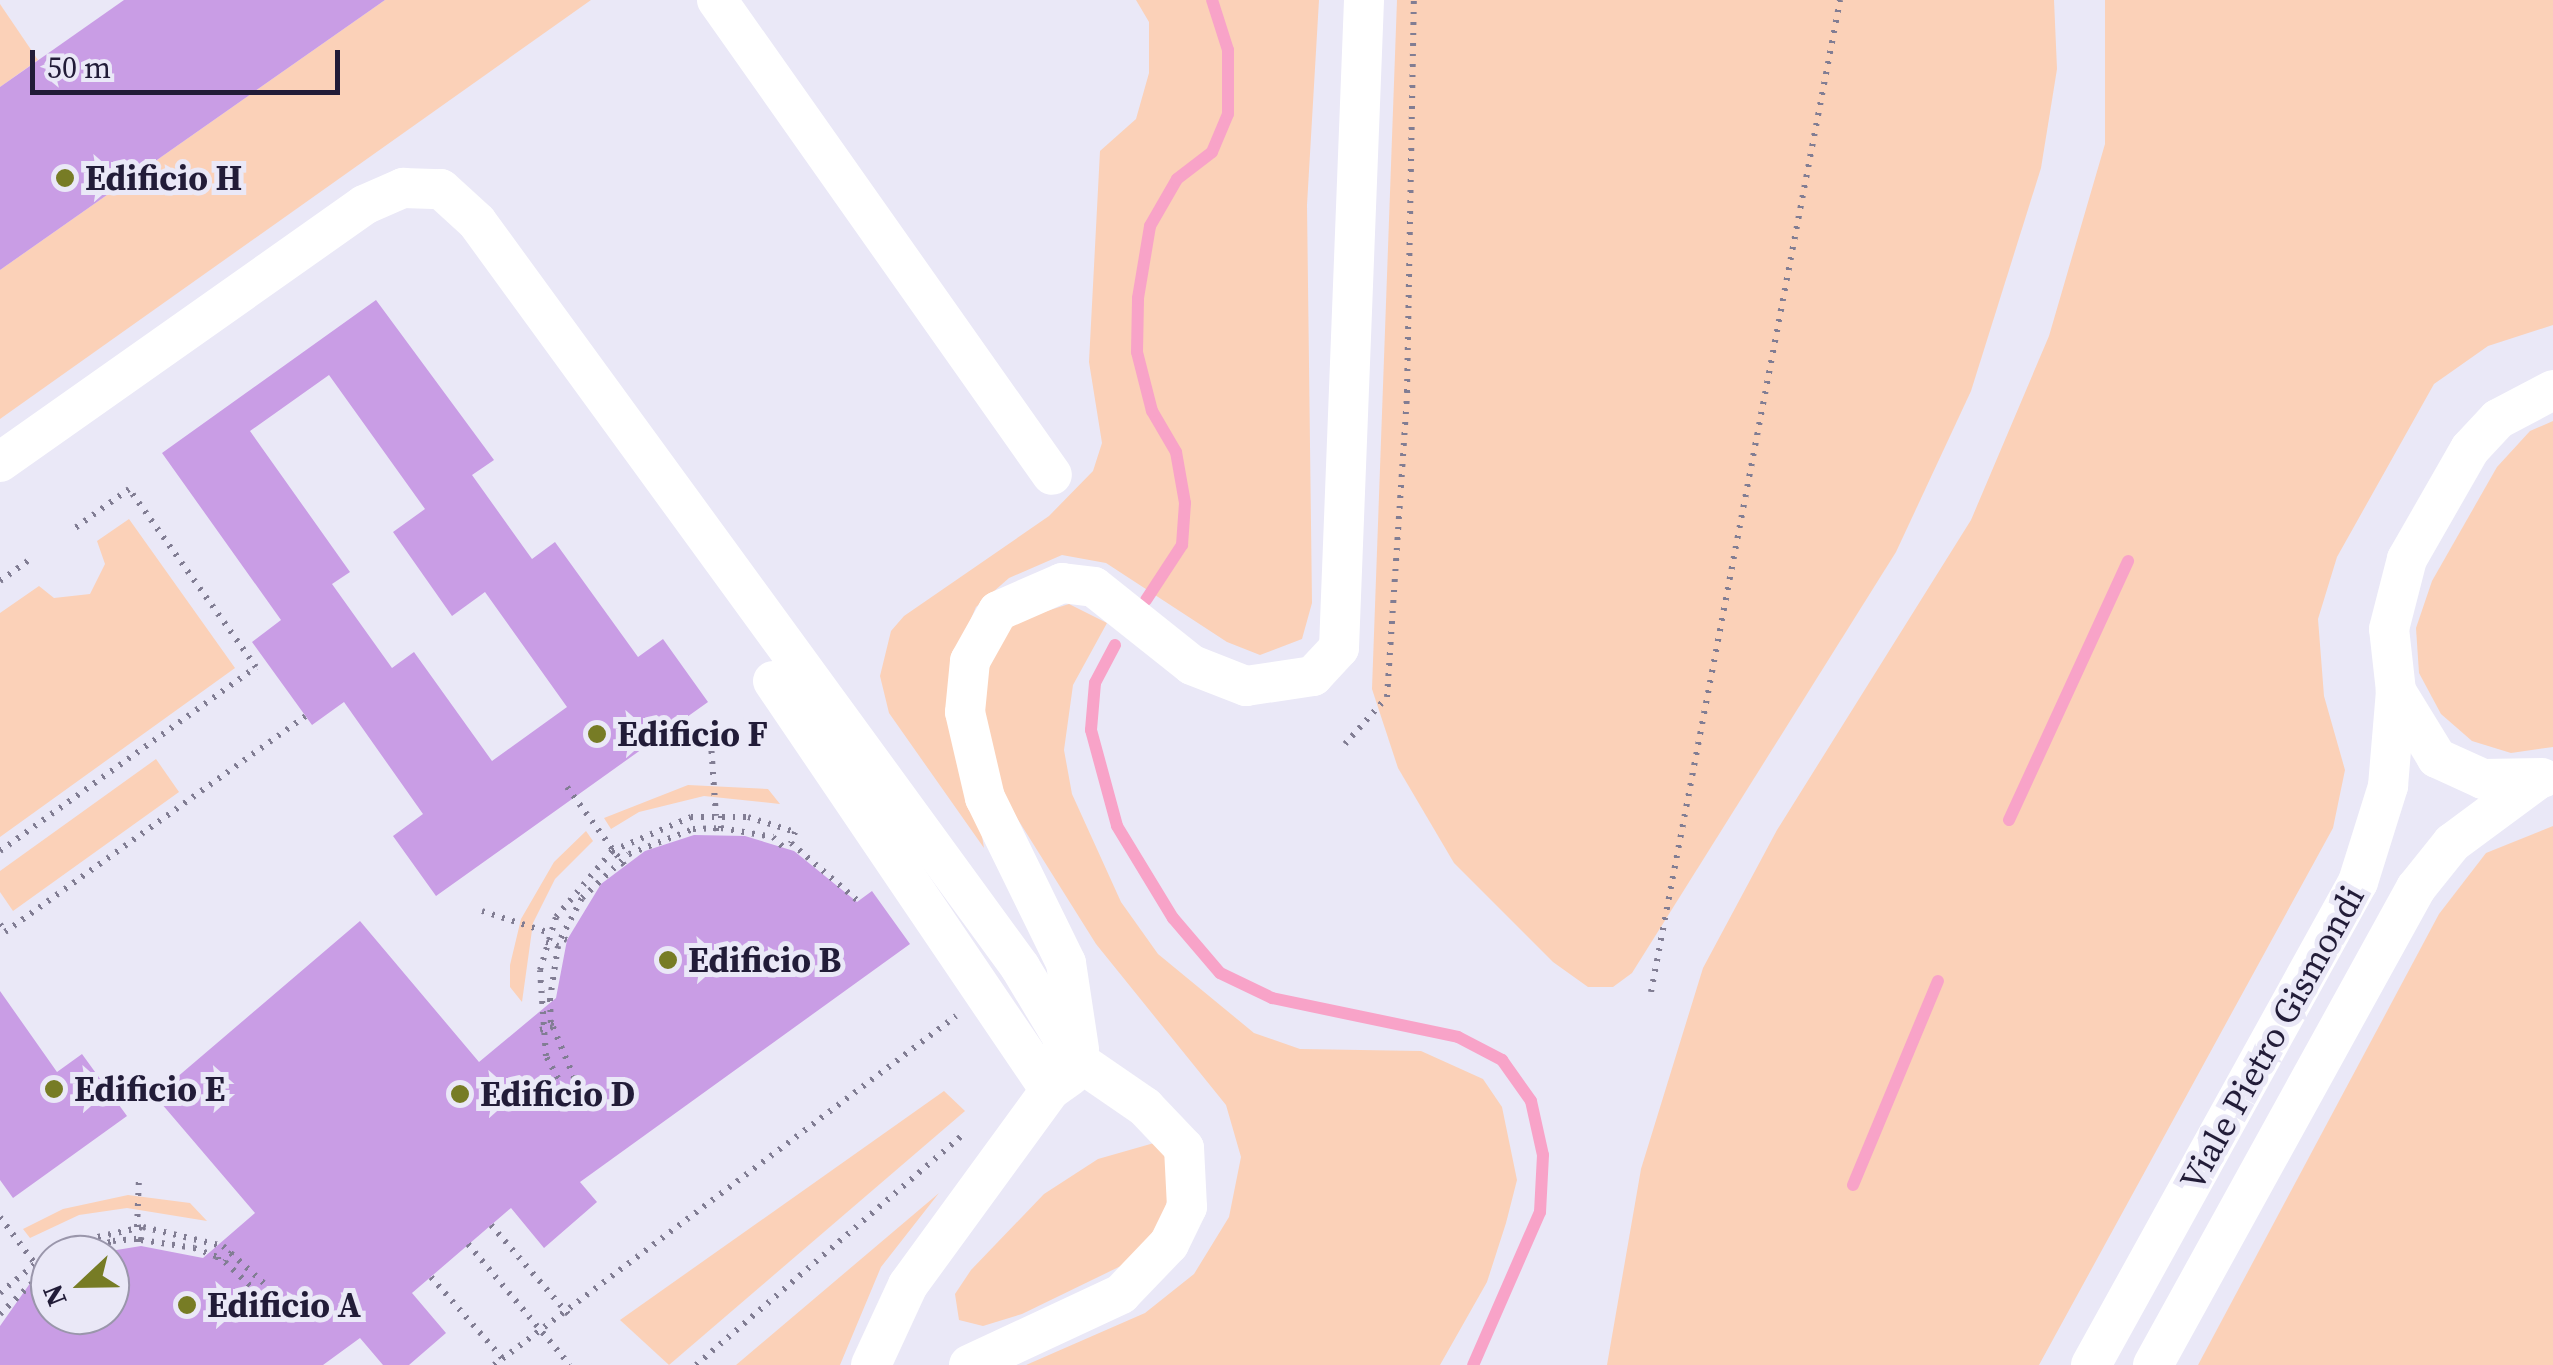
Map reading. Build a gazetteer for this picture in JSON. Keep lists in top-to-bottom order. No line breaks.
{"streets":{"street":["Viale Pietro Gismondi"]},"places":["Edificio H","Edificio F","Edificio B","Edificio E","Edificio D","Edificio A"],"scale_bar":"50 m","north":"left"}
